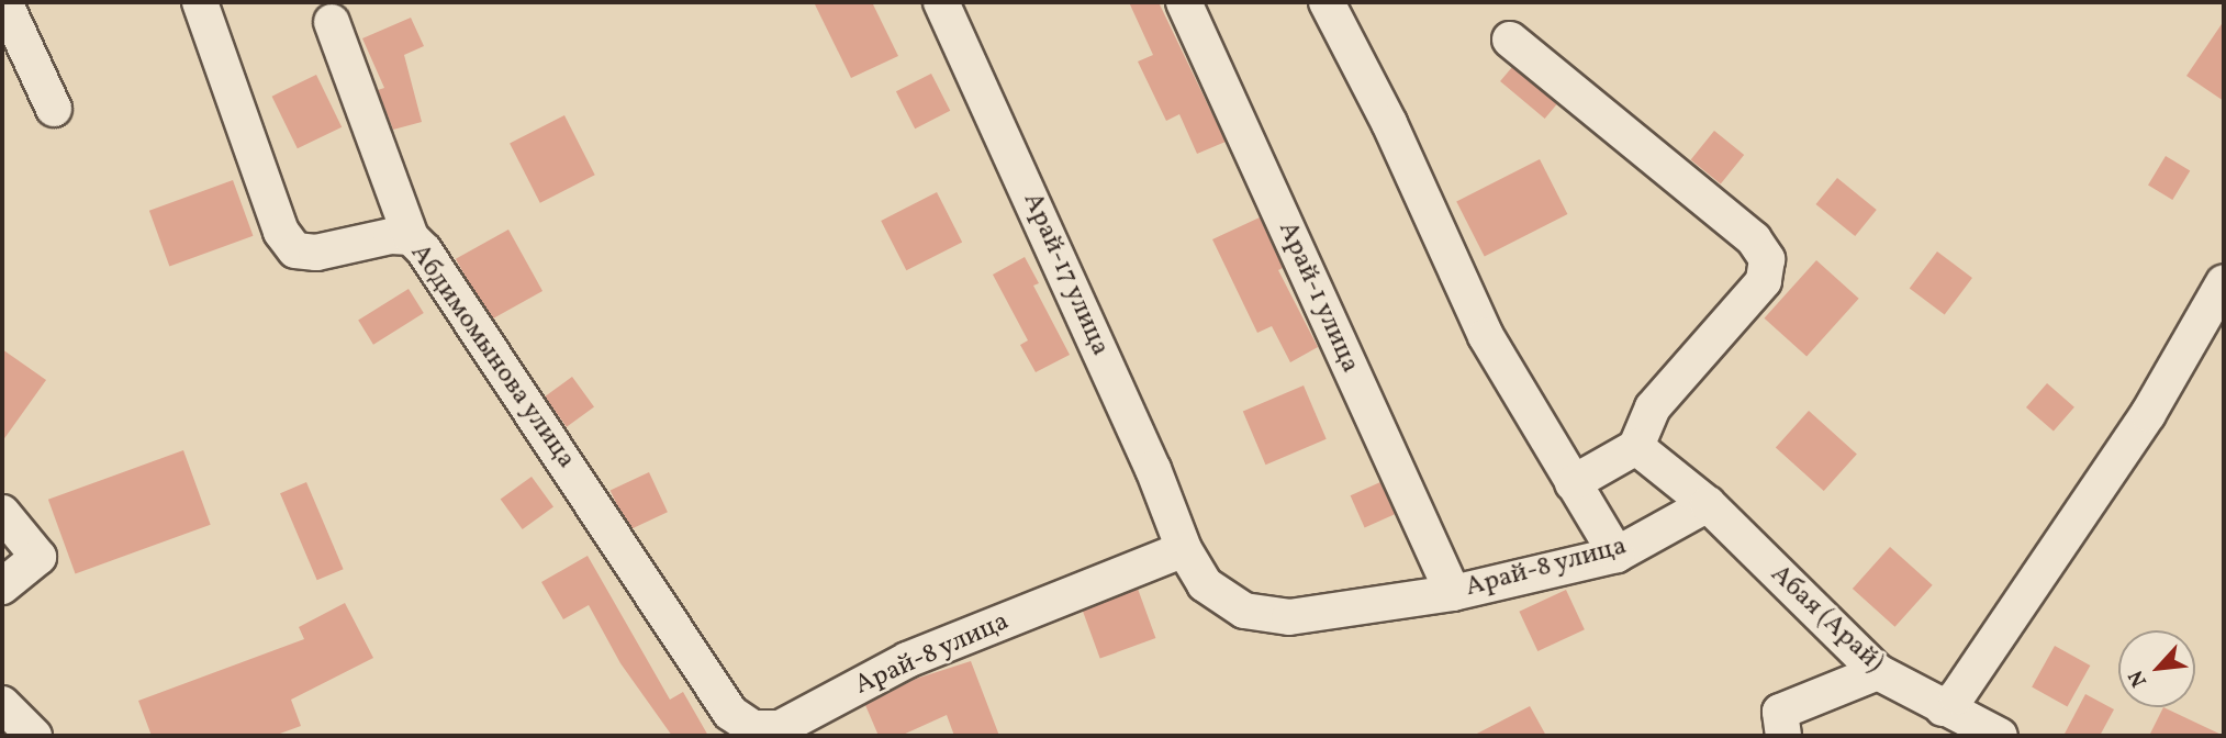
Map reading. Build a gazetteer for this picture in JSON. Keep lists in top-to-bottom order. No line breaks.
{"streets":{"street":["Арай-17 улица","Арай-1 улица","Абдимомынова улица","Арай-8 улица","Абая (Арай)"]},"crossings":[["Арай-17 улица","Арай-8 улица"],["Арай-1 улица","Арай-8 улица"],["Абдимомынова улица","Арай-8 улица"],["Арай-8 улица","Абая (Арай)"]],"north":"bottom left"}
